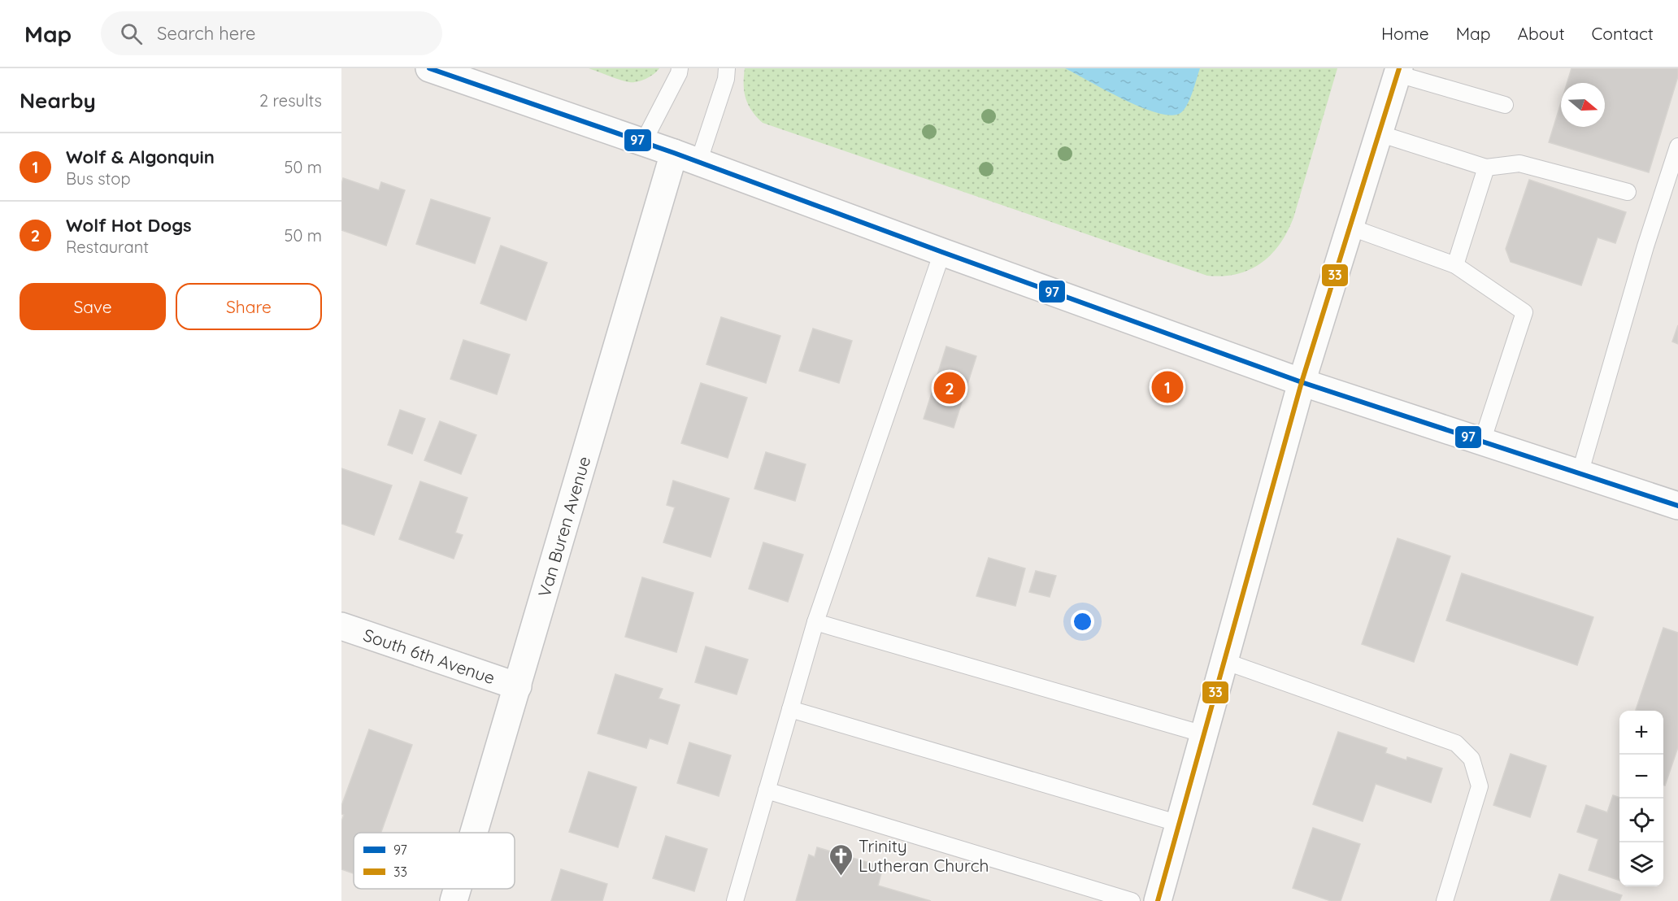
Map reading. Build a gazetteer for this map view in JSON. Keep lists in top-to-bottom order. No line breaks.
{"streets":{"main road":["Van Buren Avenue","South 6th Avenue"]},"crossings":[["Van Buren Avenue","South 6th Avenue"]],"places":{"church":["Trinity Lutheran Church"]},"lines":["transit line 97","transit line 33"],"legend":["97","33"],"north":"right","page":{"header":"Map","search":"Search here","nav":["Home","Map","About","Contact"],"heading":["Nearby","2 results"],"list":[{"mark":"1","name":"Wolf & Algonquin","note":"Bus stop","value":"50 m"},{"mark":"2","name":"Wolf Hot Dogs","note":"Restaurant","value":"50 m"}],"buttons":["Save","Share"],"pins":["1","2"],"map_buttons":["+","−"]}}
